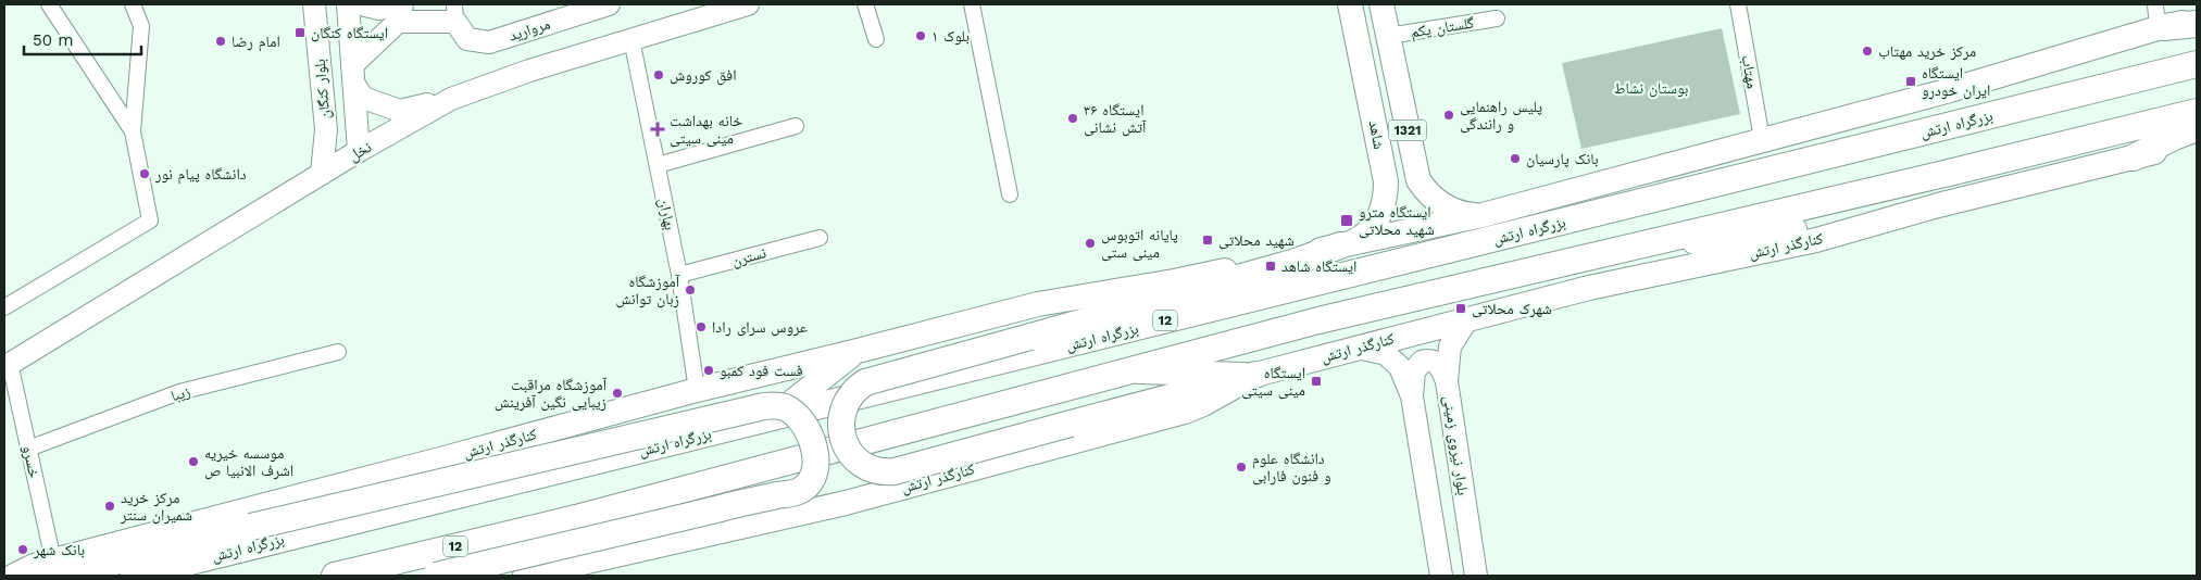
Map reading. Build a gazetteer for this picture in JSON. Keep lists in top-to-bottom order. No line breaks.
{"streets":{"highway":["بزرگراه ارتش","12"],"main road":["مروارید","بلوار کنگان","1321","شاهد","نخل","کنارگذر ارتش","بلوار نیروی زمینی"],"street":["گلستان یکم","مهتاب","بهاران","نسترن","زیبا","خسرو"]},"crossings":[["گلستان یکم","شاهد"],["بلوار کنگان","نخل"],["شاهد","کنارگذر ارتش"],["نخل","بهاران"],["نخل","خسرو"],["بهاران","کنارگذر ارتش"],["بهاران","نسترن"],["کنارگذر ارتش","بلوار نیروی زمینی"],["کنارگذر ارتش","خسرو"],["زیبا","خسرو"]],"parks":["بوستان نشاط"],"places":{"transit":["ایستگاه کنگان","ایستگاه ایران خودرو","ایستگاه مترو شهید محلاتی","شهید محلاتی","ایستگاه شاهد","شهرک محلاتی","ایستگاه مینی سیتی"],"other":["۱ بلوک","امام رضا","مرکز خرید مهتاب","افق کوروش","پلیس راهنمایی و رانندگی","ایستگاه ۳۶ آتش نشانی","بانک پارسیان","دانشگاه پیام نور","پایانه اتوبوس مینی ستی","آموزشگاه زبان توانش","عروس سرای رادا","فست فود کمبو","آموزشگاه مراقبت زیبایی نگین آفرینش","موسسه خیریه اشرف الانبیا ص","دانشگاه علوم و فنون فارابی","مرکز خرید شمیران سنتر","بانک شهر"],"health":["خانه بهداشت مینی سیتی"]},"scale_bar":"50 m"}
